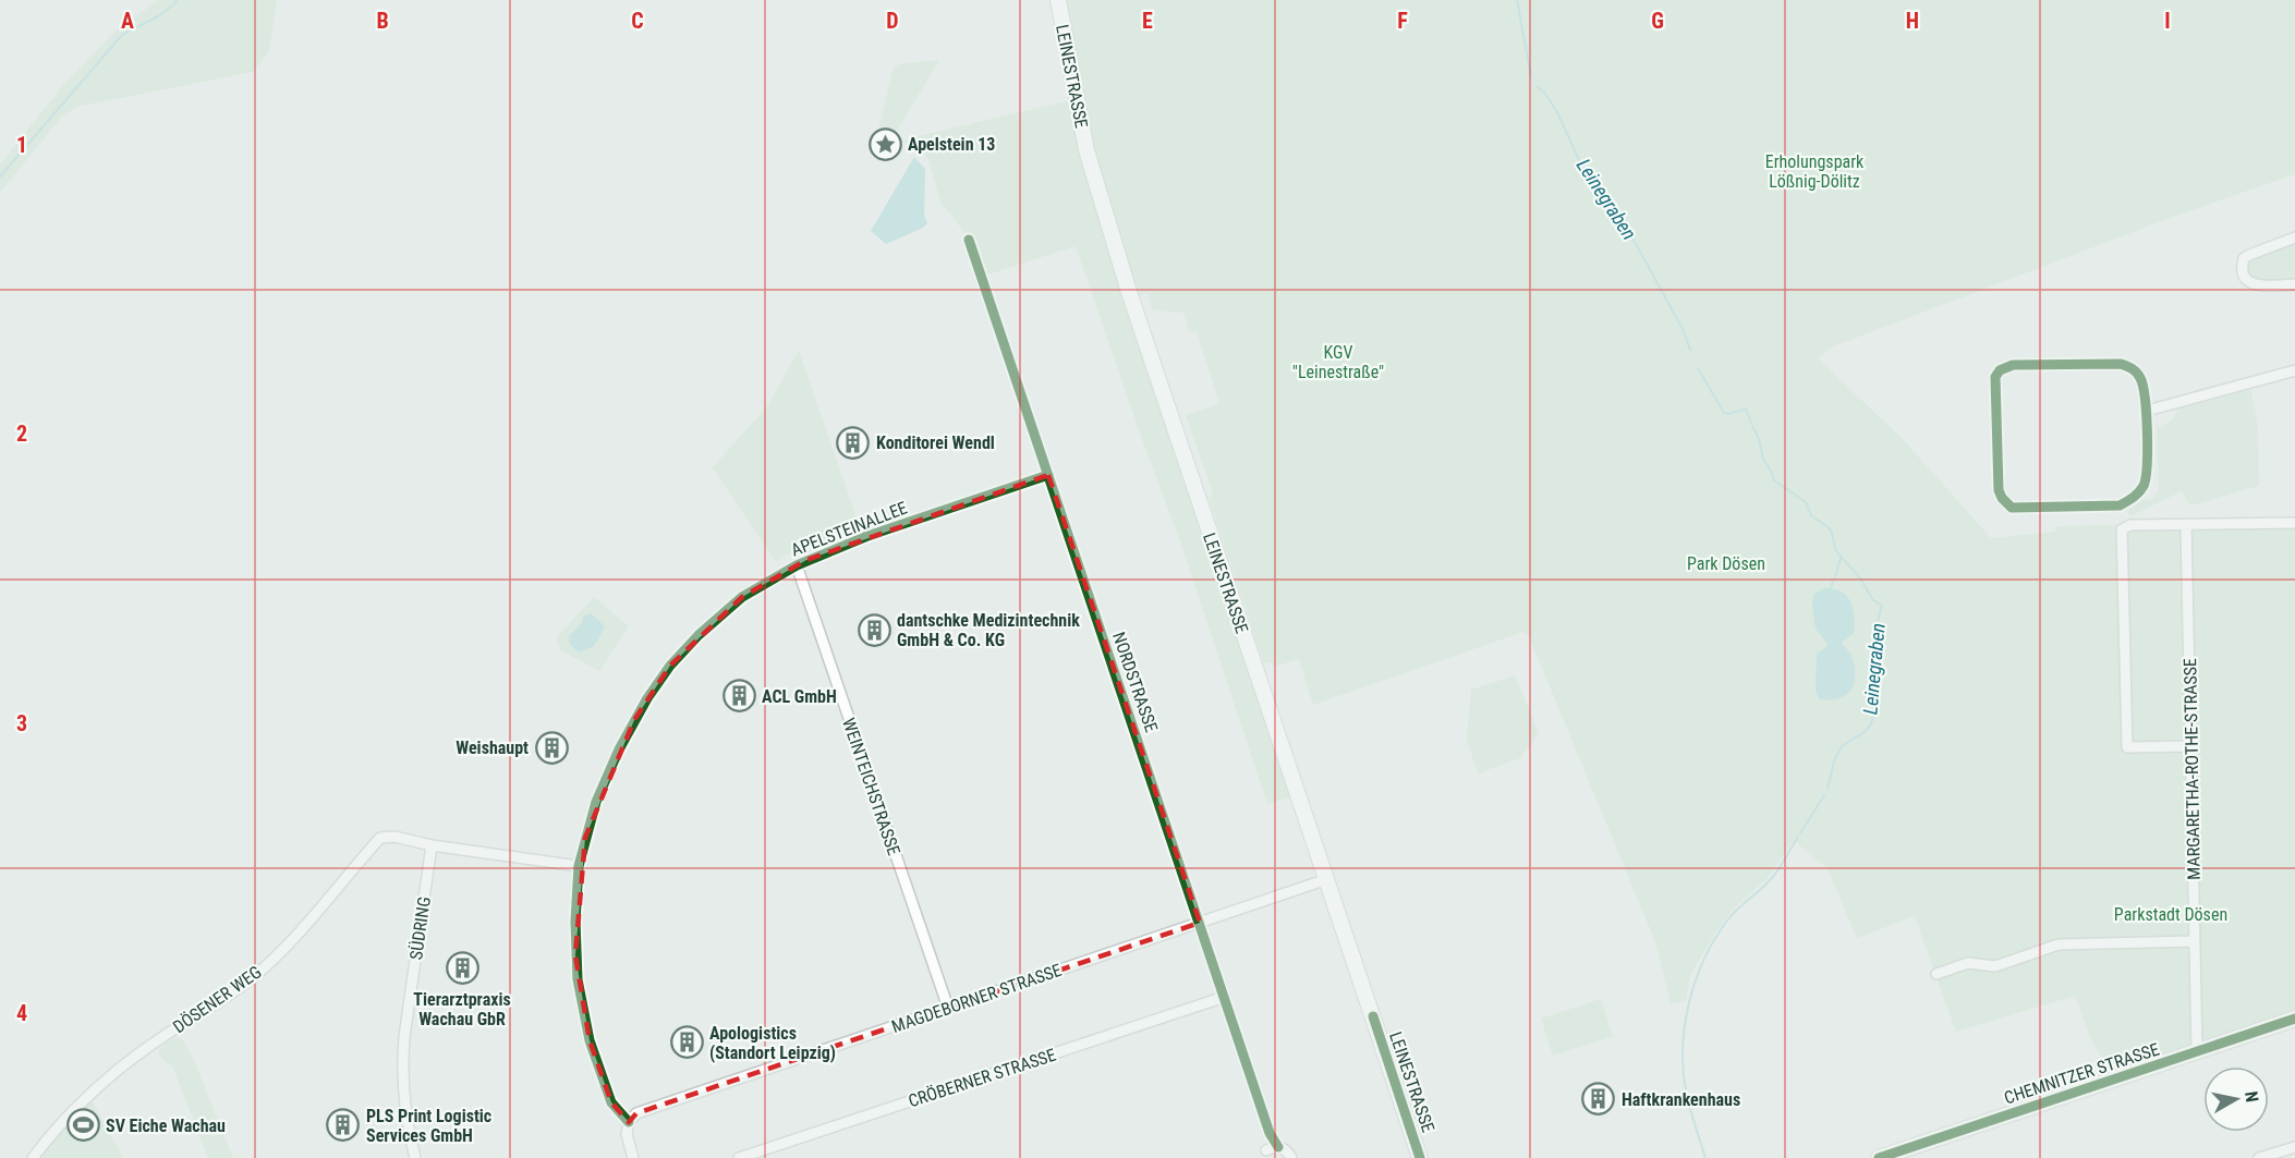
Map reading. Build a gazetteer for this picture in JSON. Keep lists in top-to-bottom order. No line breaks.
{"streets":{"main road":["LEINESTRASSE","CHEMNITZER STRASSE"],"street":["APELSTEINALLEE","NORDSTRASSE","MARGARETHA-ROTHE-STRASSE","WEINTEICHSTRASSE","SÜDRING","MAGDEBORNER STRASSE","DÖSENER WEG","CRÖBERNER STRASSE"]},"crossings":[["LEINESTRASSE","MAGDEBORNER STRASSE"],["APELSTEINALLEE","NORDSTRASSE"],["APELSTEINALLEE","WEINTEICHSTRASSE"],["APELSTEINALLEE","MAGDEBORNER STRASSE"],["NORDSTRASSE","MAGDEBORNER STRASSE"],["NORDSTRASSE","CRÖBERNER STRASSE"],["MARGARETHA-ROTHE-STRASSE","CHEMNITZER STRASSE"],["WEINTEICHSTRASSE","MAGDEBORNER STRASSE"],["SÜDRING","DÖSENER WEG"]],"water":["Leinegraben"],"parks":["Erholungspark Lößnig-Dölitz","KGV \"Leinestraße\"","Park Dösen","Parkstadt Dösen"],"places":{"place":["Apelstein 13"],"building":["Konditorei Wendl","dantschke Medizintechnik GmbH & Co. KG","ACL GmbH","Weishaupt","Tierarztpraxis Wachau GbR","Apologistics (Standort Leipzig)","Haftkrankenhaus","PLS Print Logistic Services GmbH"],"sports":["SV Eiche Wachau"]},"north":"right","grid":{"columns":["A","B","C","D","E","F","G","H","I"],"rows":["1","2","3","4"]}}
